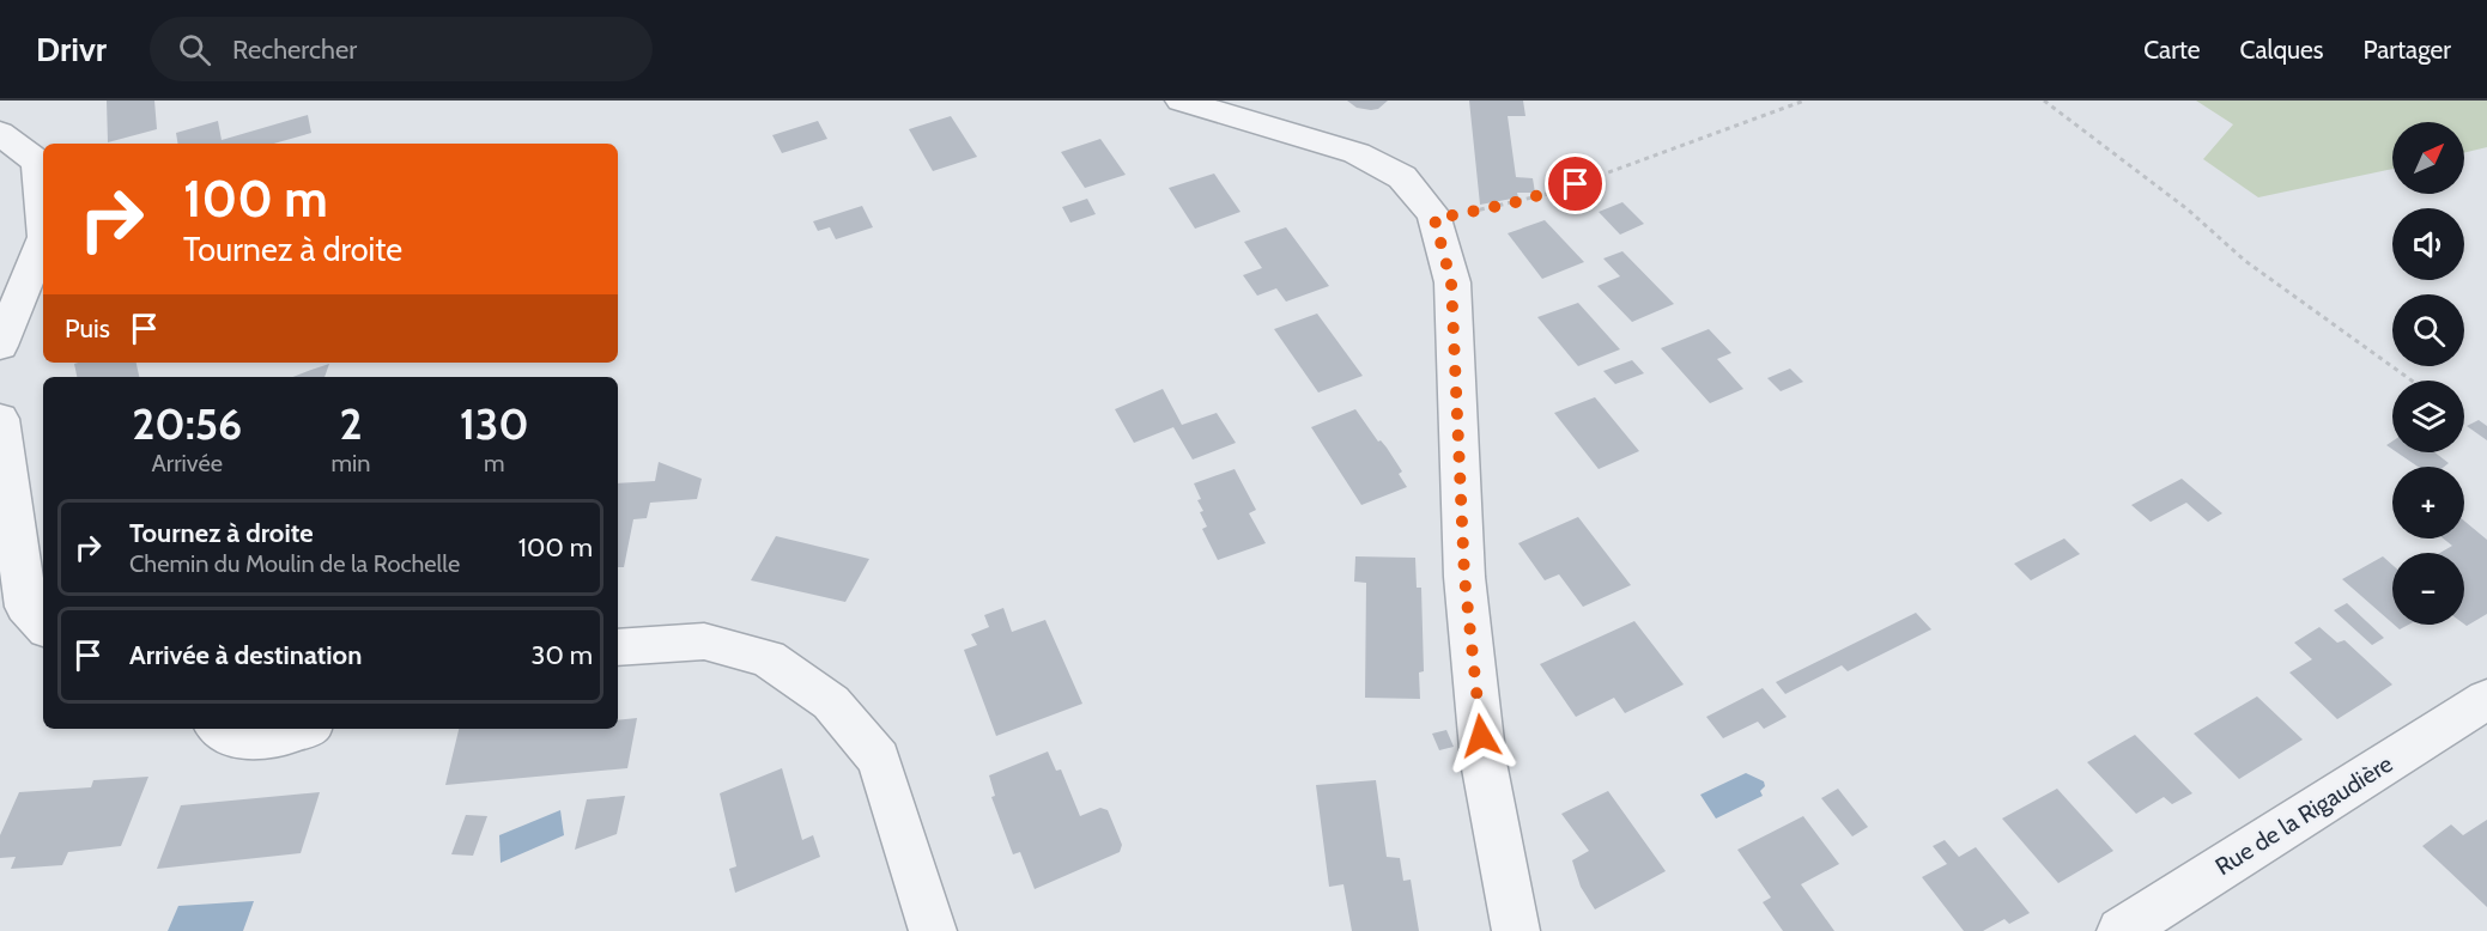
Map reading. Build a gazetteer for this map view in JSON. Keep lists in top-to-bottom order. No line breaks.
{"streets":{"street":["Rue de la Rigaudière"]},"north":"top right","page":{"header":"Drivr","search":"Rechercher","nav":["Carte","Calques","Partager"],"map_buttons":["+","−"],"turn":["100 m","Tournez à droite"],"then":"Puis","eta":["20:56","Arrivée","2","min","130","m"],"list":[{"name":"Tournez à droite","note":"Chemin du Moulin de la Rochelle","value":"100 m"},{"name":"Arrivée à destination","value":"30 m"}]}}
